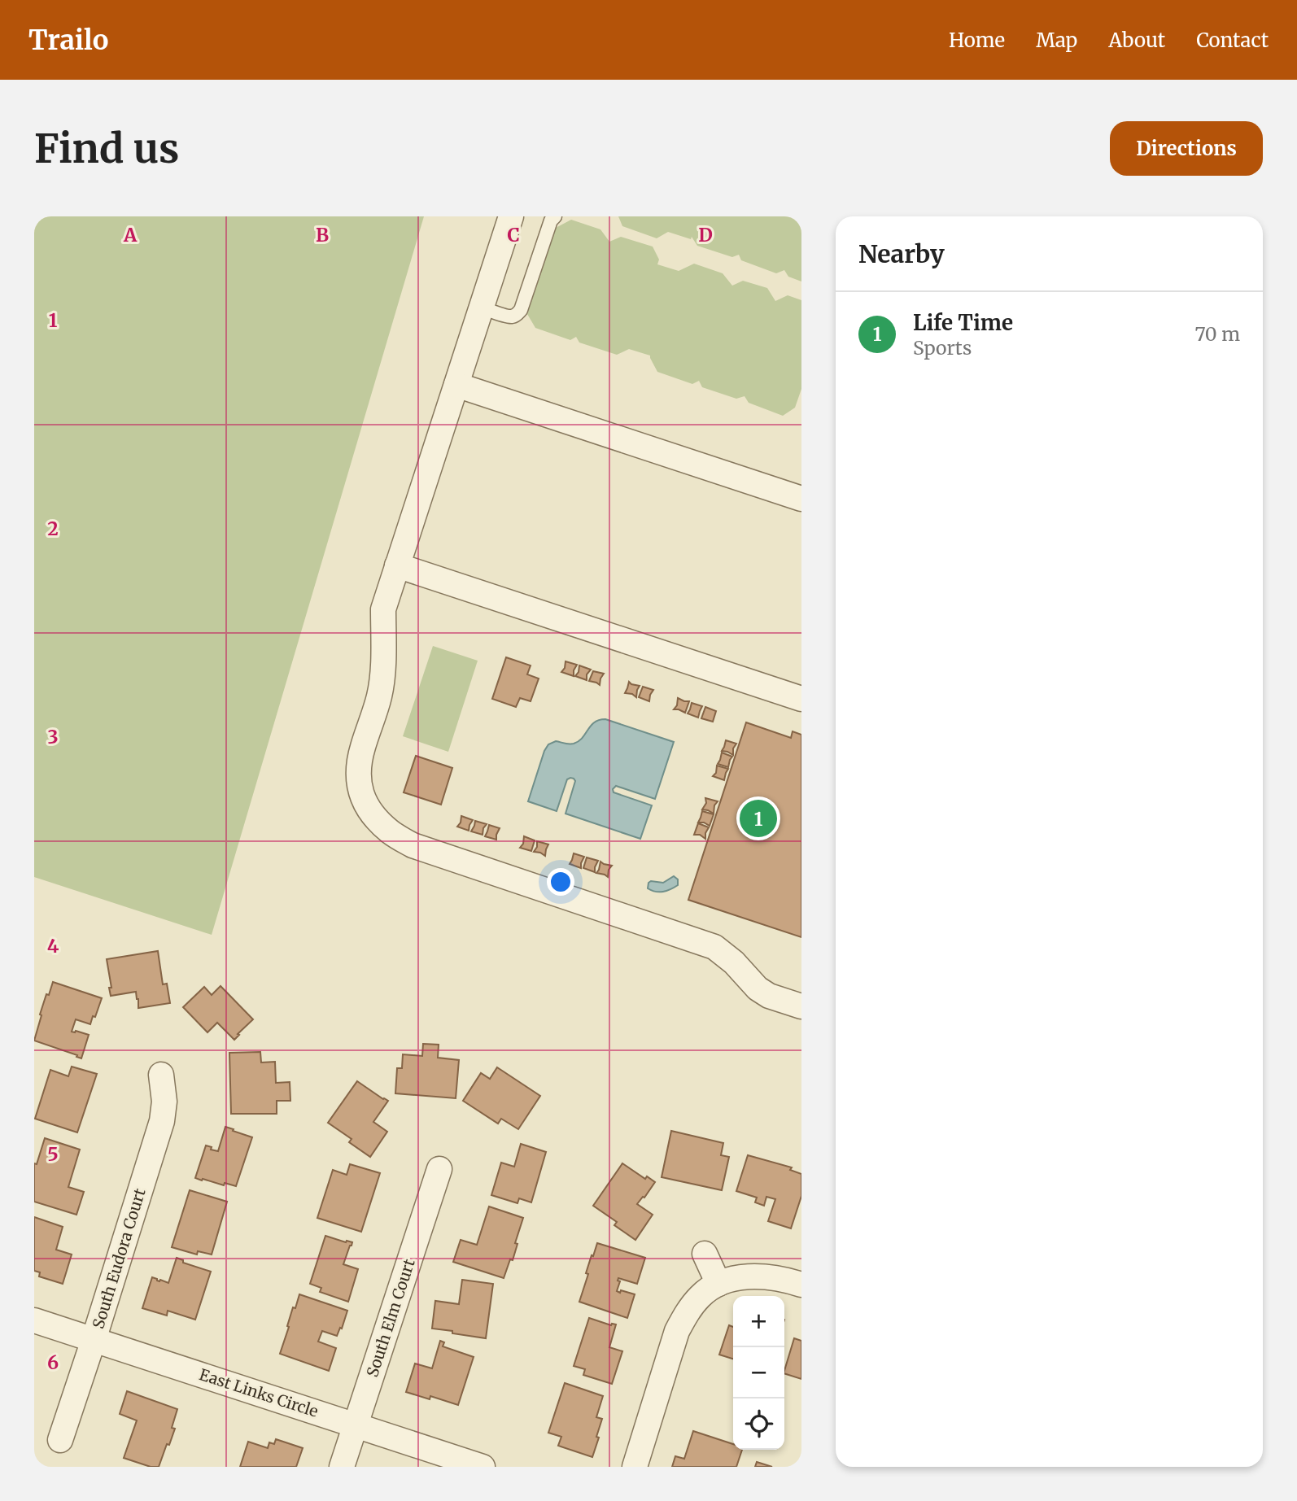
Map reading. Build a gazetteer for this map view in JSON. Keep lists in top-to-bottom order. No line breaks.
{"streets":{"street":["South Eudora Court","South Elm Court","East Links Circle"]},"crossings":[["South Eudora Court","East Links Circle"],["South Elm Court","East Links Circle"]],"page":{"header":"Trailo","nav":["Home","Map","About","Contact"],"buttons":"Directions","title":"Find us","heading":"Nearby","list":[{"mark":"1","name":"Life Time","note":"Sports","value":"70 m"}],"pins":"1","map_buttons":["+","−"]},"grid":{"columns":["A","B","C","D"],"rows":["1","2","3","4","5","6"]}}
